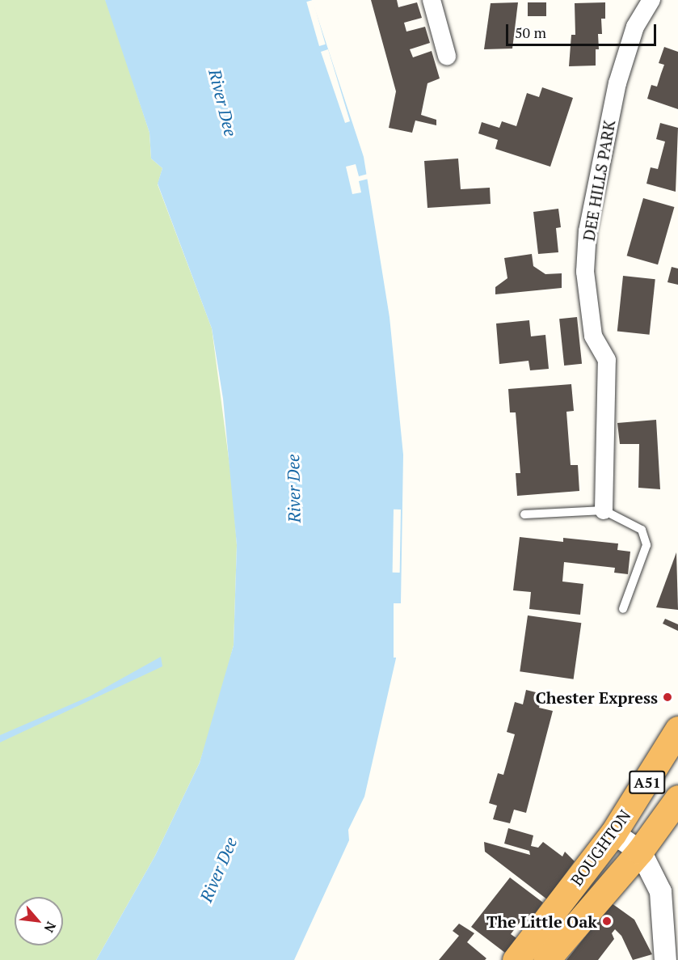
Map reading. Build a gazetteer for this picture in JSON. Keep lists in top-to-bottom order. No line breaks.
{"streets":{"highway":["A51","BOUGHTON"],"street":["DEE HILLS PARK"]},"water":["River Dee"],"places":["Chester Express","The Little Oak"],"scale_bar":"50 m","north":"bottom right"}
